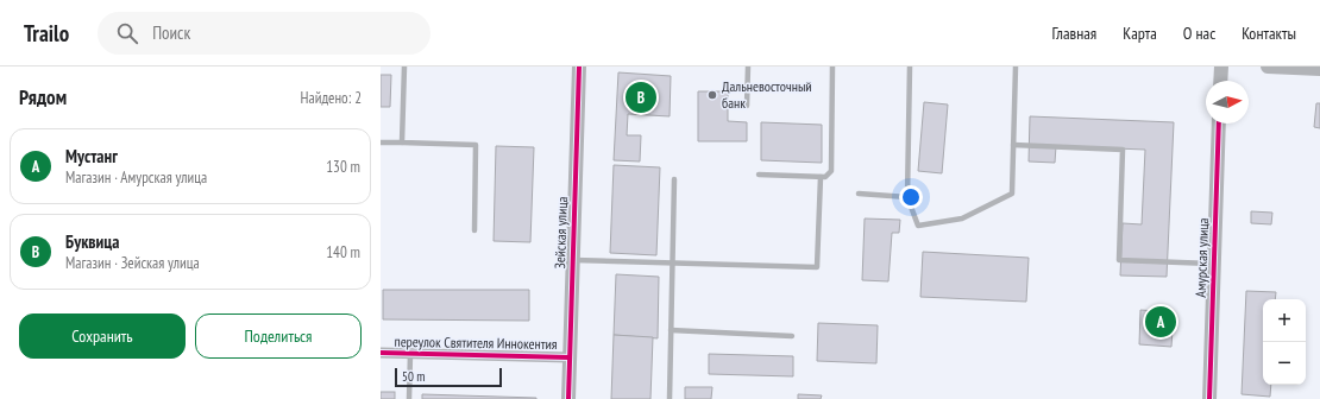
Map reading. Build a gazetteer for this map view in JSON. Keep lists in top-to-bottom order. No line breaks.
{"streets":{"street":["Зейская улица","Амурская улица","переулок Святителя Иннокентия"]},"crossings":[["Зейская улица","переулок Святителя Иннокентия"]],"places":["Дальневосточный банк"],"scale_bar":"50 m","north":"right","page":{"header":"Trailo","search":"Поиск","nav":["Главная","Карта","О нас","Контакты"],"heading":["Рядом","Найдено: 2"],"pins":["B","A"],"list":[{"mark":"A","name":"Мустанг","note":"Магазин · Амурская улица","value":"130 m"},{"mark":"B","name":"Буквица","note":"Магазин · Зейская улица","value":"140 m"}],"buttons":["Сохранить","Поделиться"],"map_buttons":["+","−"],"scale":"50 m"}}
